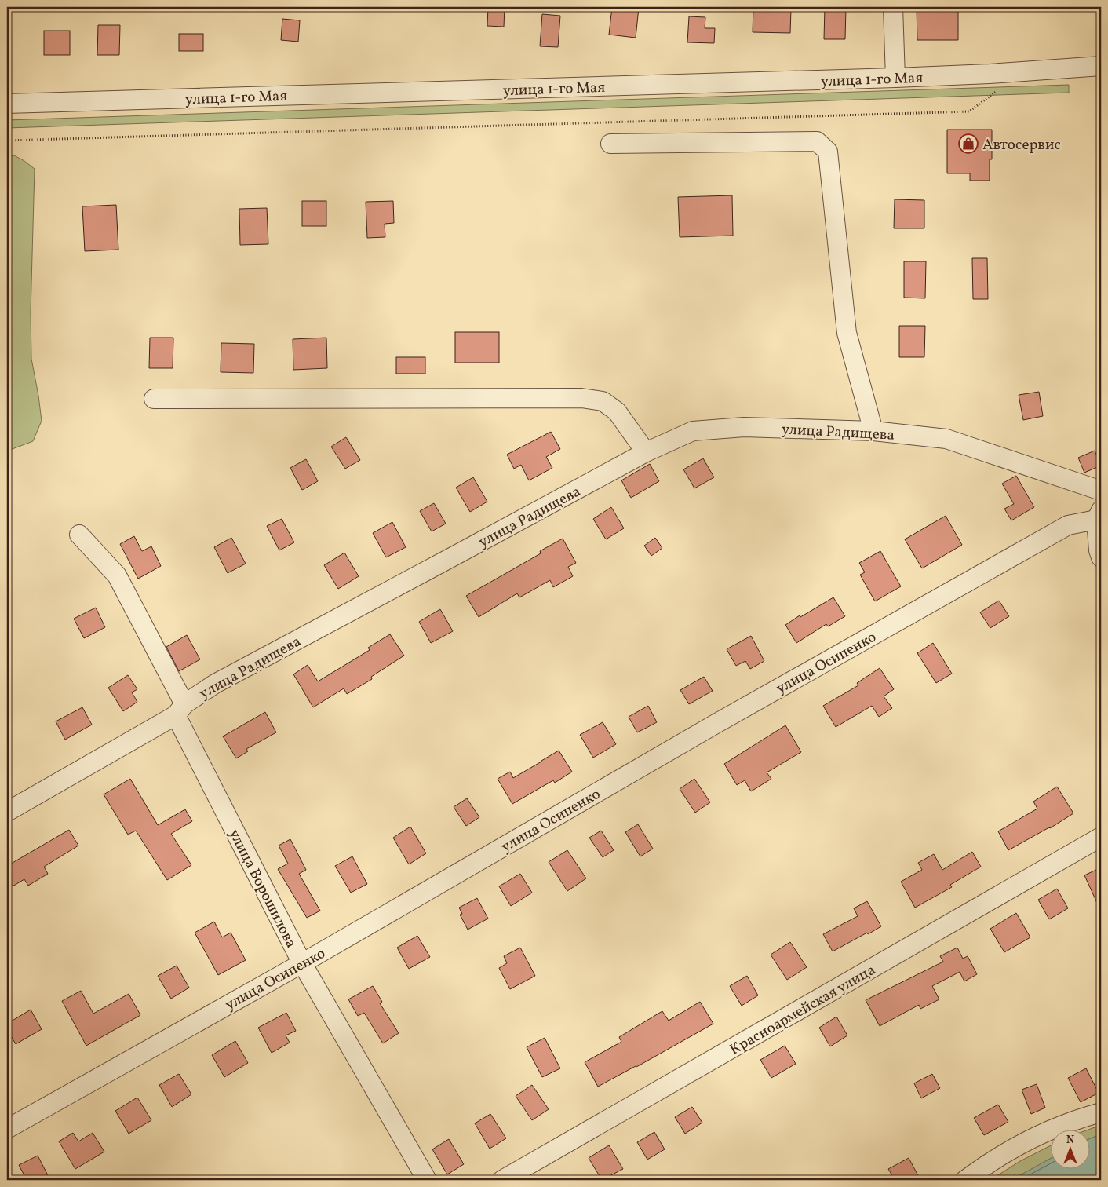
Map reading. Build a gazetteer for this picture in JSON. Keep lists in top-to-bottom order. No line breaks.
{"streets":{"street":["улица 1-го Мая","улица Радищева","улица Осипенко","улица Ворошилова","Красноармейская улица"]},"crossings":[["улица Радищева","улица Ворошилова"],["улица Осипенко","улица Ворошилова"]],"places":{"shop":["Автосервис"]},"north":"top"}
